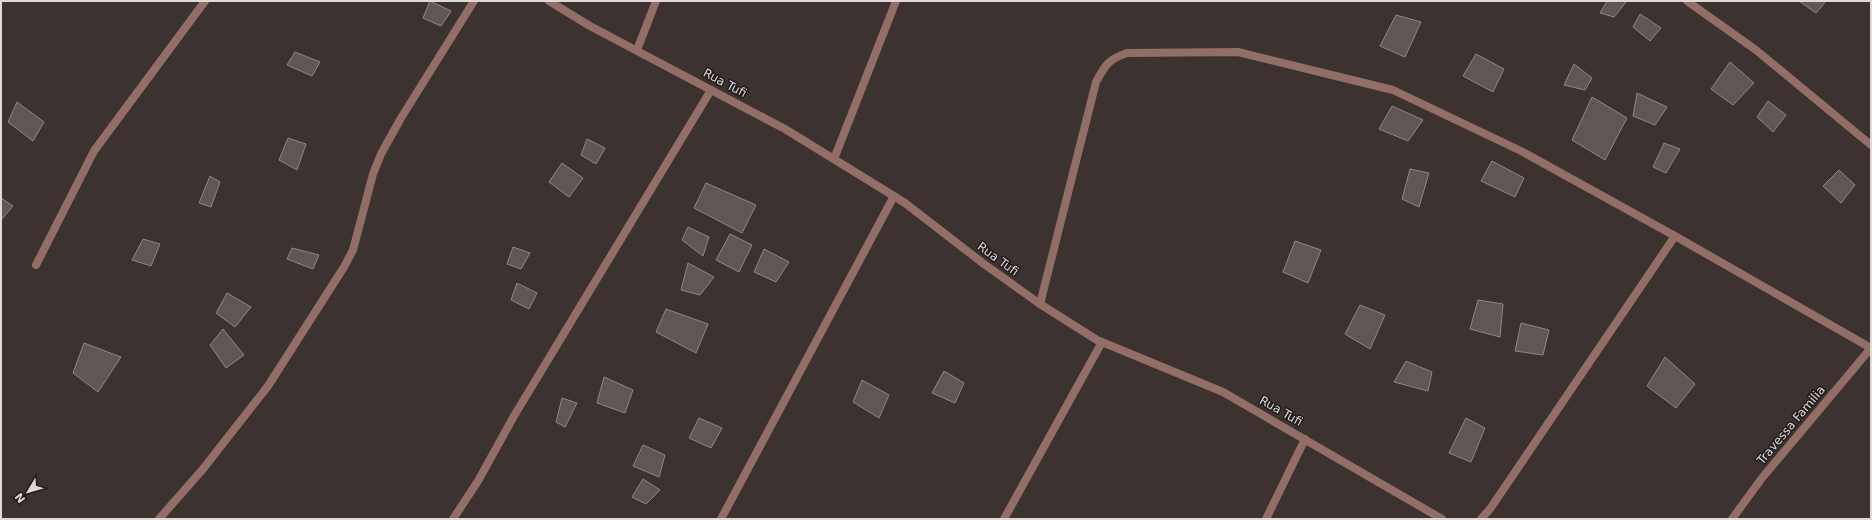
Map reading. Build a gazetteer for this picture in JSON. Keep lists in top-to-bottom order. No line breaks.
{"streets":{"street":["Rua Tufi","Travessa Familia"]},"north":"bottom left"}
